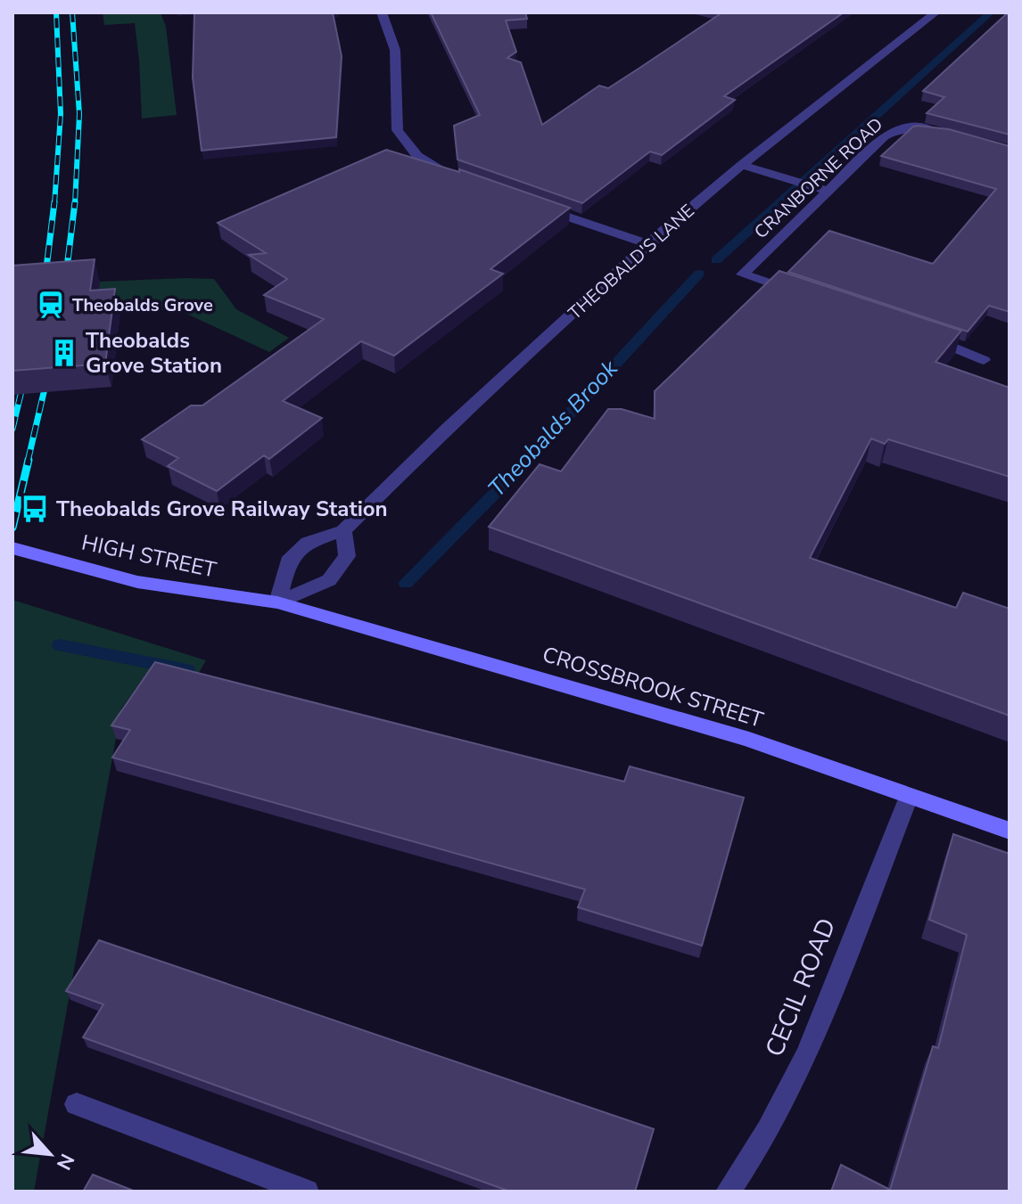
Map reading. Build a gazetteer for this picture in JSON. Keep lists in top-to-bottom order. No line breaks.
{"streets":{"main road":["HIGH STREET","CROSSBROOK STREET"],"street":["CRANBORNE ROAD","THEOBALD'S LANE","CECIL ROAD"]},"crossings":[["THEOBALD'S LANE","HIGH STREET"],["THEOBALD'S LANE","CROSSBROOK STREET"],["HIGH STREET","CROSSBROOK STREET"],["CROSSBROOK STREET","CECIL ROAD"]],"water":["Theobalds Brook"],"places":{"station":["Theobalds Grove"],"building":["Theobalds Grove Station"],"bus stop":["Theobalds Grove Railway Station"]},"north":"bottom right"}
